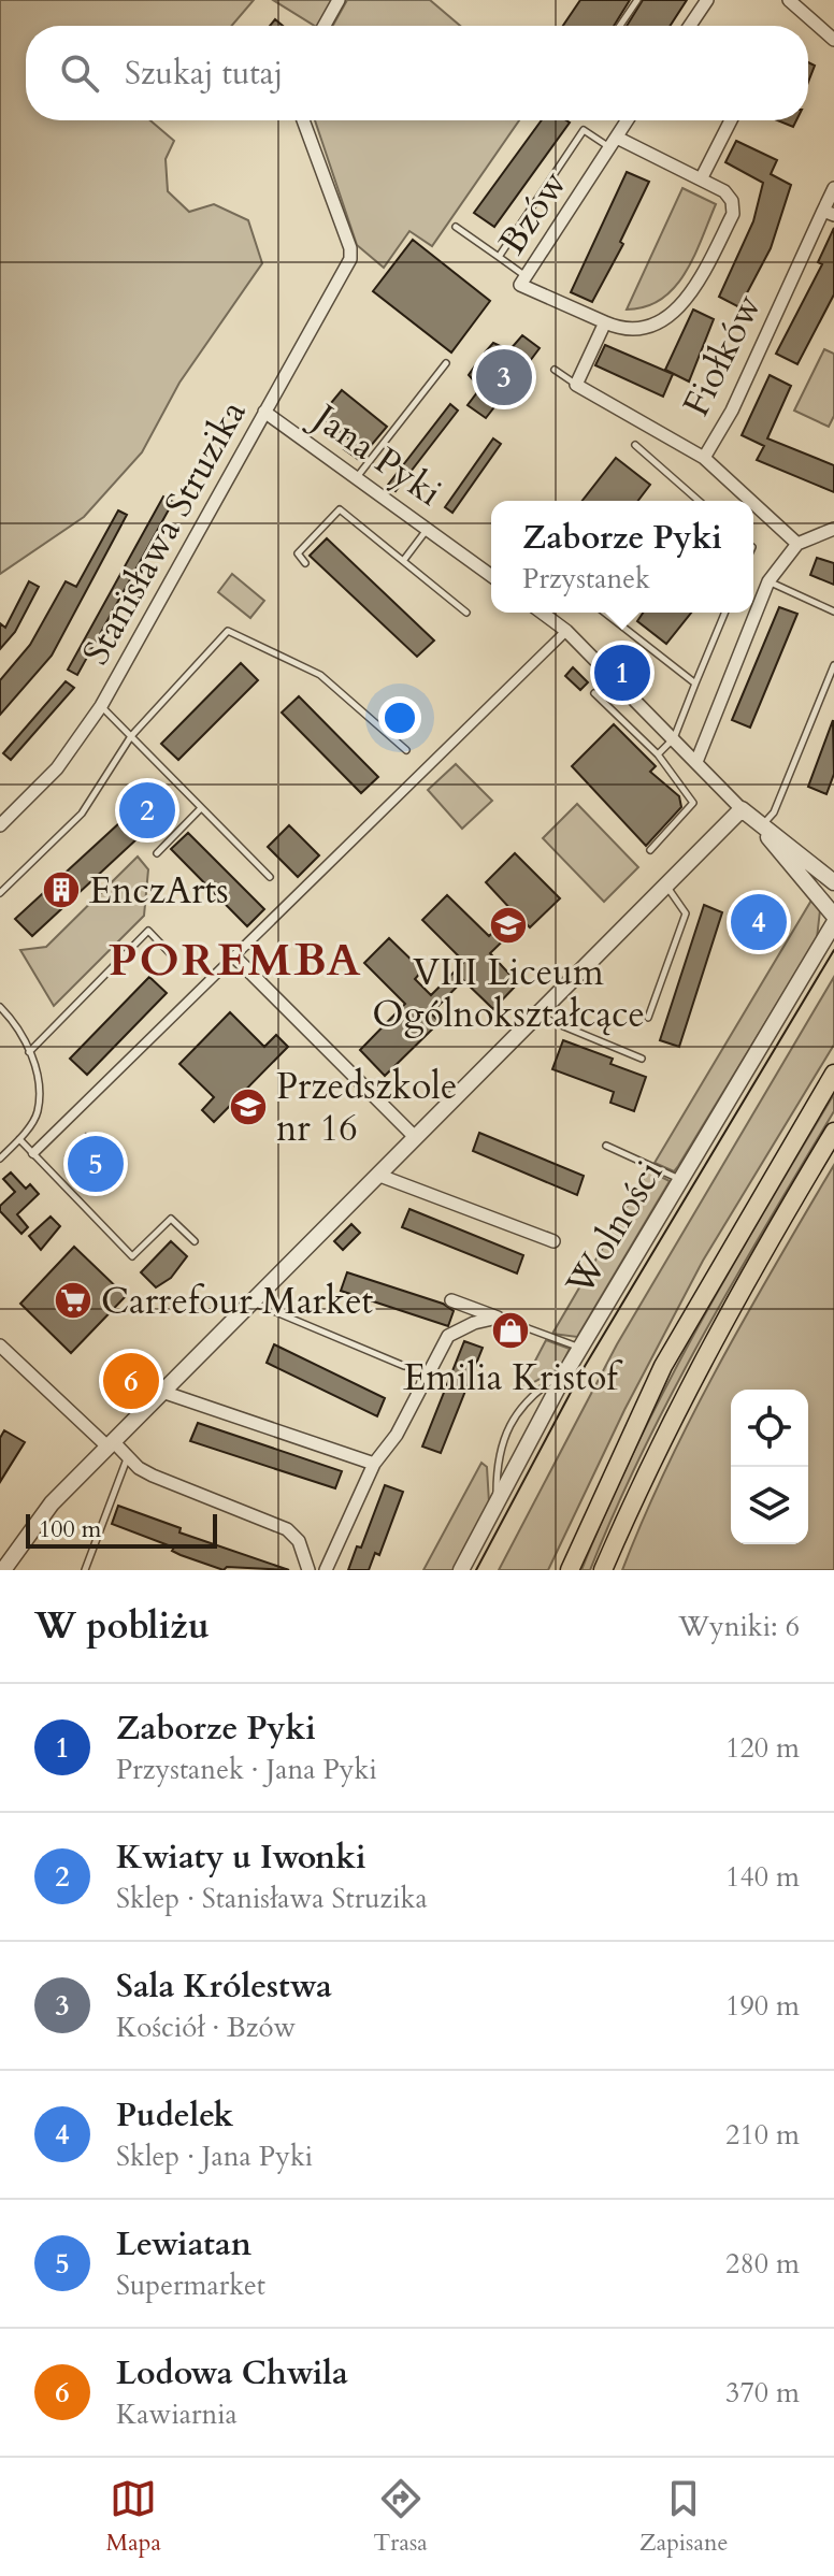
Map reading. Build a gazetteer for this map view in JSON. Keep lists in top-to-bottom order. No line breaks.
{"streets":{"street":["Bzów","Fiołków","Jana Pyki","Stanisława Struzika","Wolności"]},"crossings":[["Jana Pyki","Stanisława Struzika"]],"districts":["POREMBA"],"places":{"building":["EnczArts"],"school or university":["VIII Liceum Ogólnokształcące","Przedszkole nr 16"],"supermarket":["Carrefour Market"],"shop":["Emilia Kristof"]},"scale_bar":"100 m","page":{"search":"Szukaj tutaj","pins":["3","1","2","4","5","6"],"popup":["Zaborze Pyki","Przystanek"],"scale":"100 m","heading":["W pobliżu","Wyniki: 6"],"list":[{"mark":"1","name":"Zaborze Pyki","note":"Przystanek · Jana Pyki","value":"120 m"},{"mark":"2","name":"Kwiaty u Iwonki","note":"Sklep · Stanisława Struzika","value":"140 m"},{"mark":"3","name":"Sala Królestwa","note":"Kościół · Bzów","value":"190 m"},{"mark":"4","name":"Pudelek","note":"Sklep · Jana Pyki","value":"210 m"},{"mark":"5","name":"Lewiatan","note":"Supermarket","value":"280 m"},{"mark":"6","name":"Lodowa Chwila","note":"Kawiarnia","value":"370 m"}],"nav":["Mapa","Trasa","Zapisane"]}}
